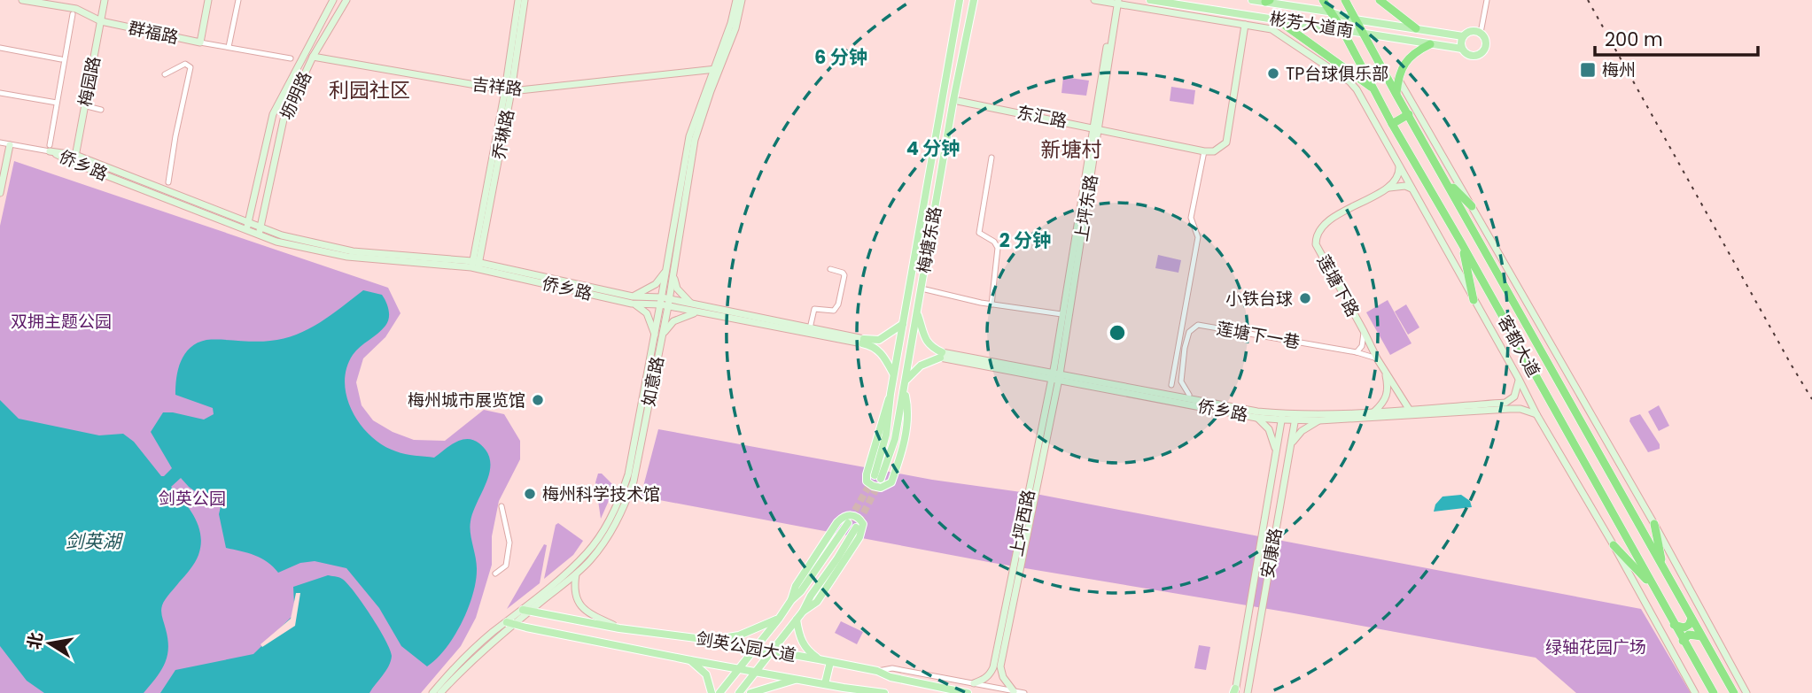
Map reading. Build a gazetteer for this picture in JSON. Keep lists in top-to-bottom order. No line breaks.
{"streets":{"highway":["客都大道"],"main road":["彬芳大道南","梅塘东路","剑英公园大道"],"street":["群福路","梅园路","吉祥路","坜明路","东汇路","乔琳路","侨乡路","上坪东路","莲塘下路","莲塘下一巷","如意路","上坪西路","安康路"]},"crossings":[["彬芳大道南","客都大道"],["群福路","梅园路"],["梅园路","侨乡路"],["吉祥路","坜明路"],["吉祥路","乔琳路"],["吉祥路","如意路"],["坜明路","侨乡路"],["东汇路","上坪东路"],["东汇路","梅塘东路"],["乔琳路","侨乡路"],["侨乡路","上坪东路"],["侨乡路","莲塘下路"],["侨乡路","如意路"],["侨乡路","上坪西路"],["侨乡路","安康路"],["上坪东路","上坪西路"],["如意路","剑英公园大道"]],"districts":["利园社区","新塘村"],"water":["剑英湖"],"parks":["双拥主题公园","剑英公园","绿轴花园广场"],"places":{"transit":["梅州"],"other":["TP台球俱乐部","小铁台球","梅州城市展览馆","梅州科学技术馆"]},"scale_bar":"200 m","north":"left","rings":["6 分钟","4 分钟","2 分钟"]}
